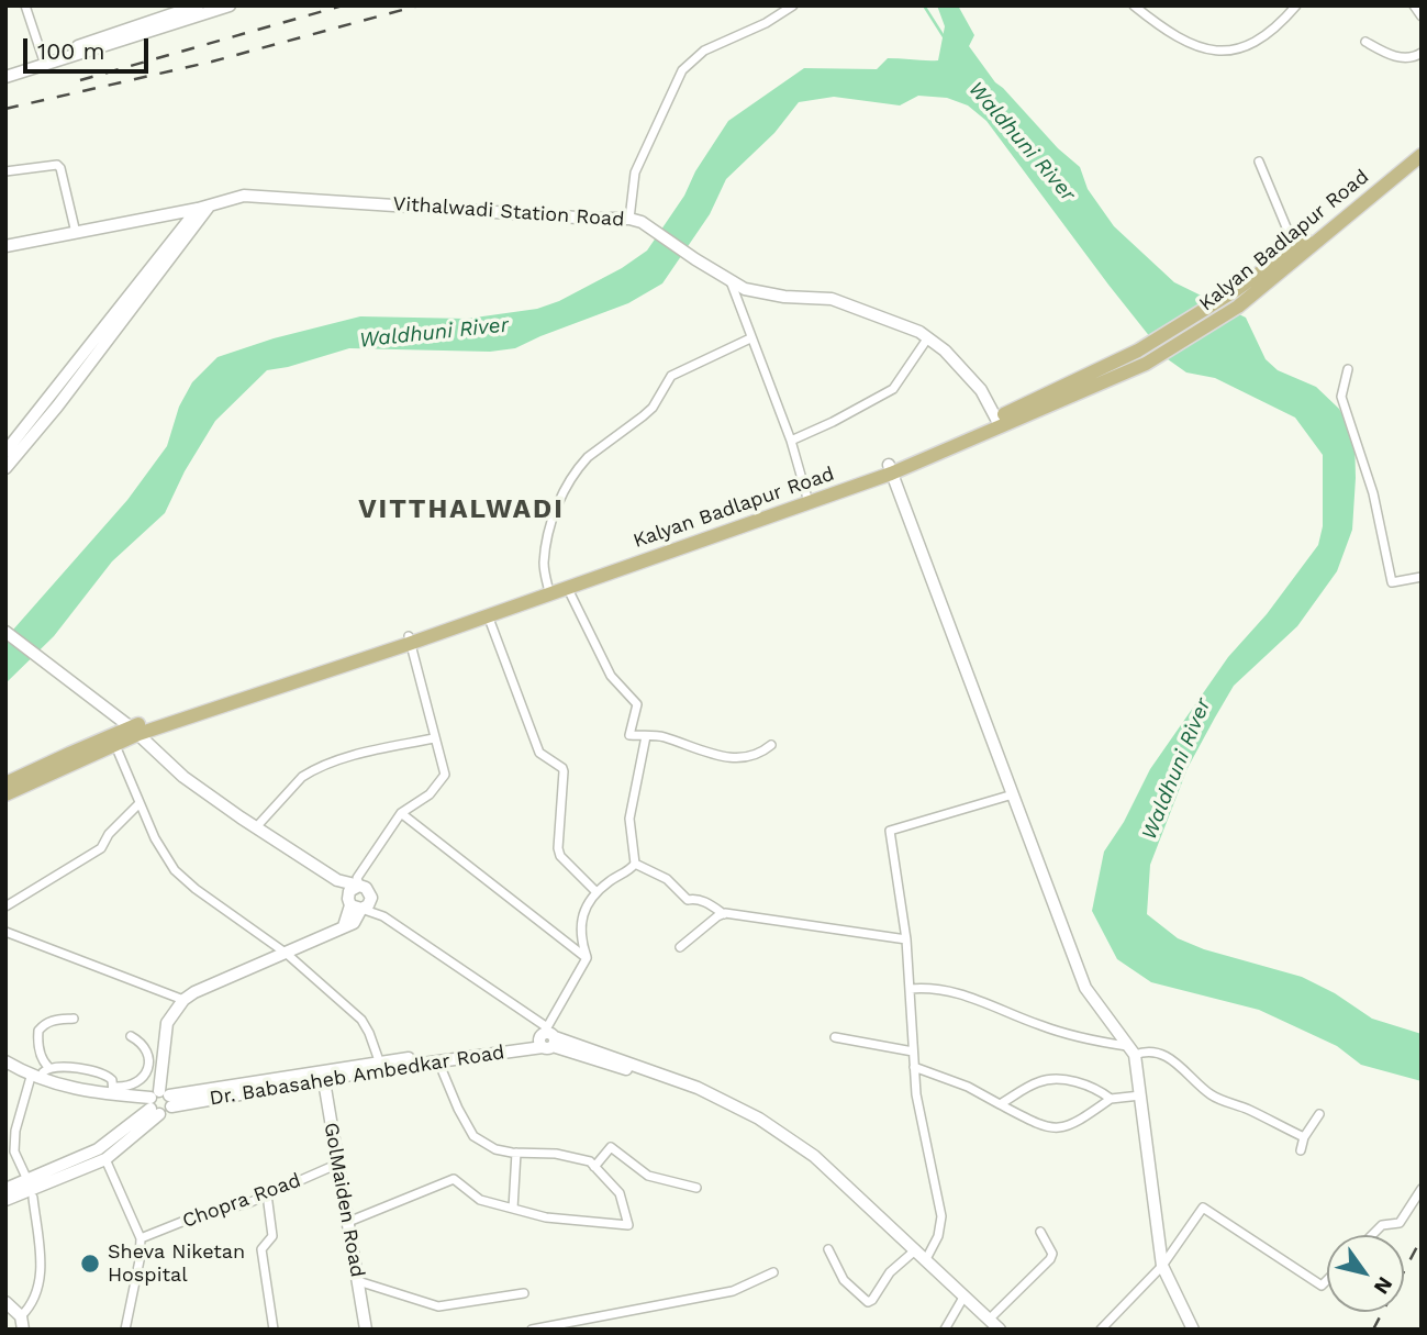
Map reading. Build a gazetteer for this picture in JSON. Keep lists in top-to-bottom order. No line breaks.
{"streets":{"main road":["Kalyan Badlapur Road"],"street":["Vithalwadi Station Road","Dr. Babasaheb Ambedkar Road","GolMaiden Road","Chopra Road"]},"crossings":[["Vithalwadi Station Road","Kalyan Badlapur Road"],["Dr. Babasaheb Ambedkar Road","GolMaiden Road"],["GolMaiden Road","Chopra Road"]],"districts":["VITTHALWADI"],"water":["Waldhuni River"],"places":["Sheva Niketan Hospital"],"scale_bar":"100 m","north":"bottom right"}
